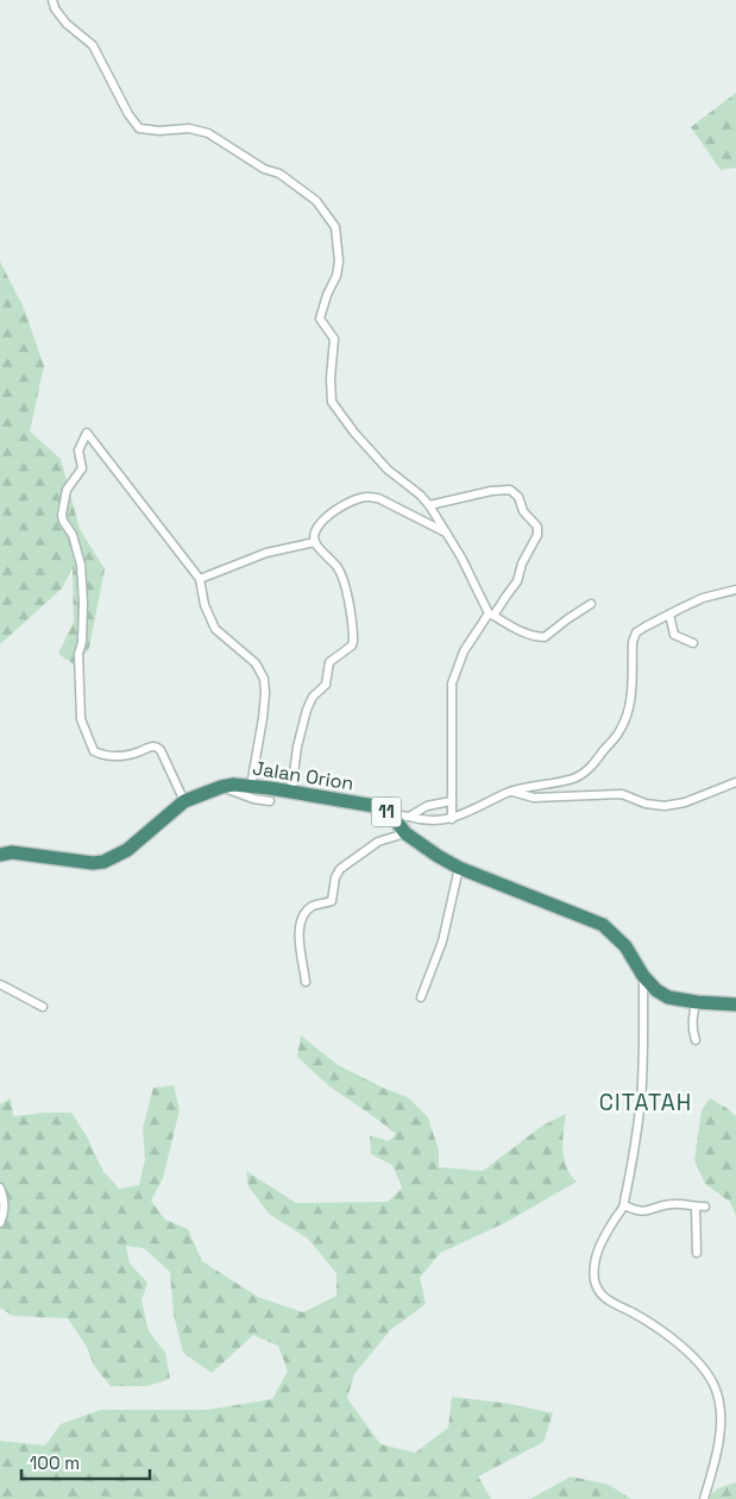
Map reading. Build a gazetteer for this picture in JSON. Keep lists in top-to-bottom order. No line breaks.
{"streets":{"highway":["Jalan Orion","11"]},"districts":["CITATAH"],"scale_bar":"100 m"}
